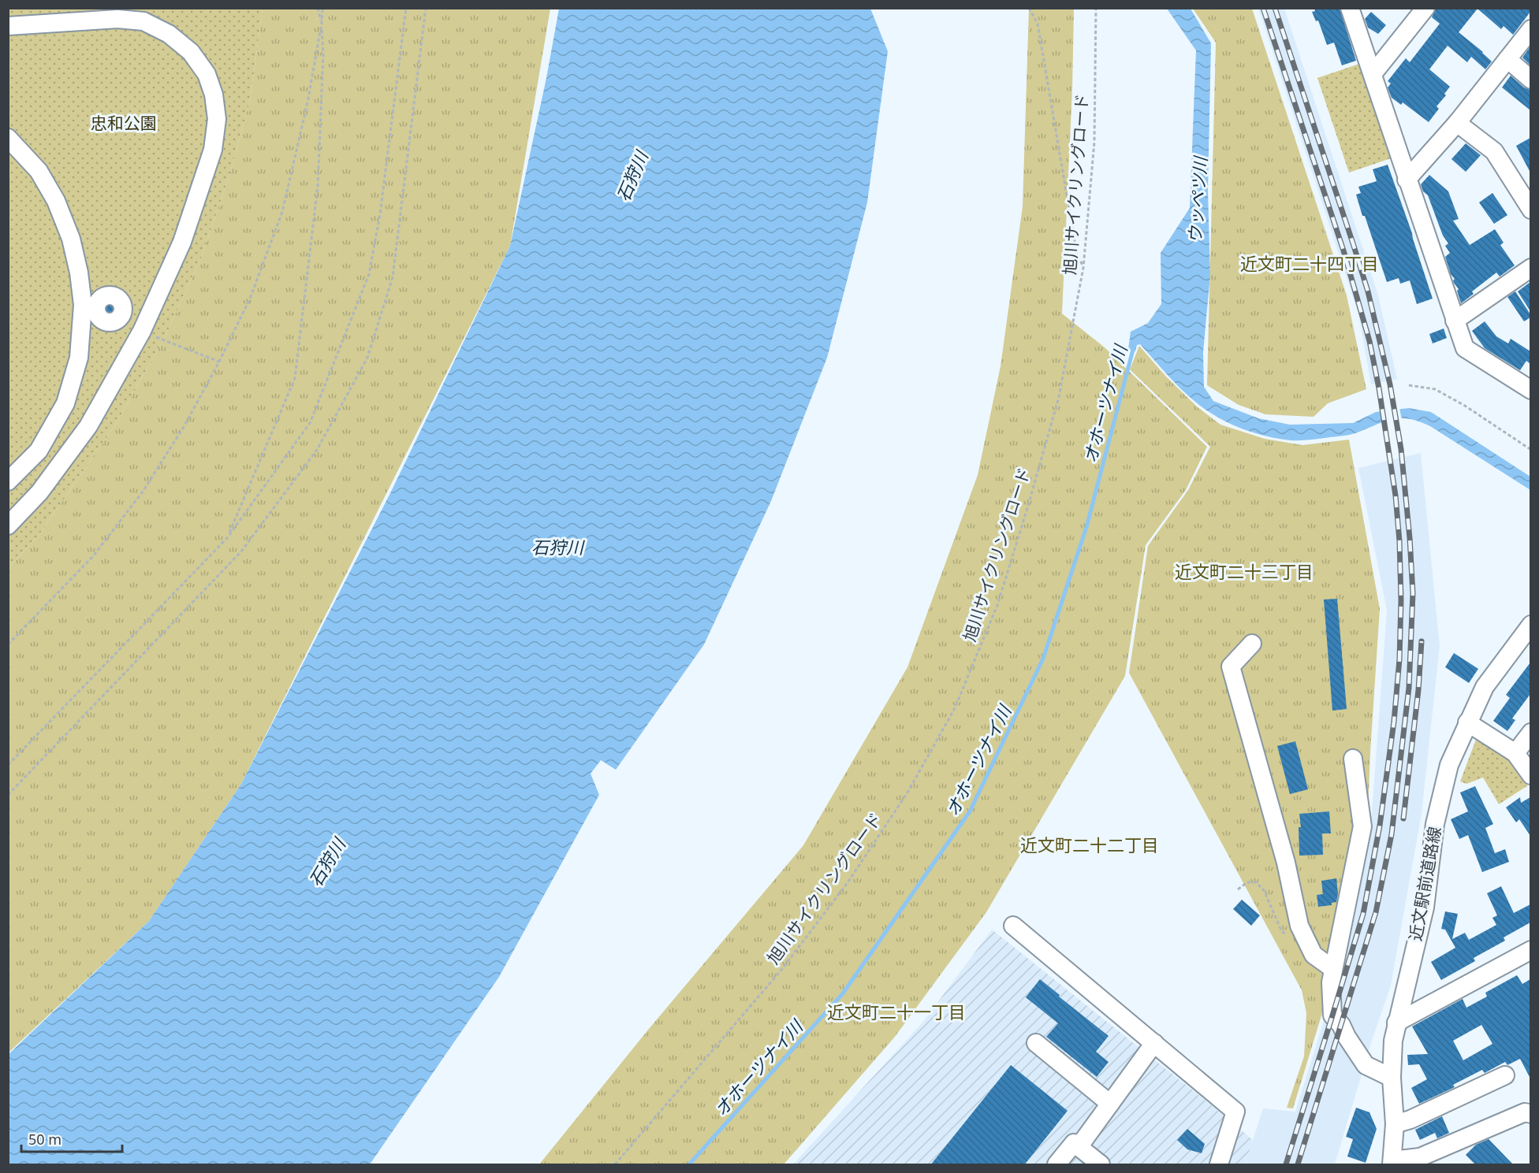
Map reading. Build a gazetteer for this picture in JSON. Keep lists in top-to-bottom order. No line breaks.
{"streets":{"street":["近文駅前道路線"],"path":["旭川サイクリングロード"]},"districts":["近文町二十四丁目","近文町二十三丁目","近文町二十二丁目","近文町二十一丁目"],"water":["石狩川","ウッペツ川","オホーツナイ川"],"parks":["忠和公園"],"scale_bar":"50 m"}
